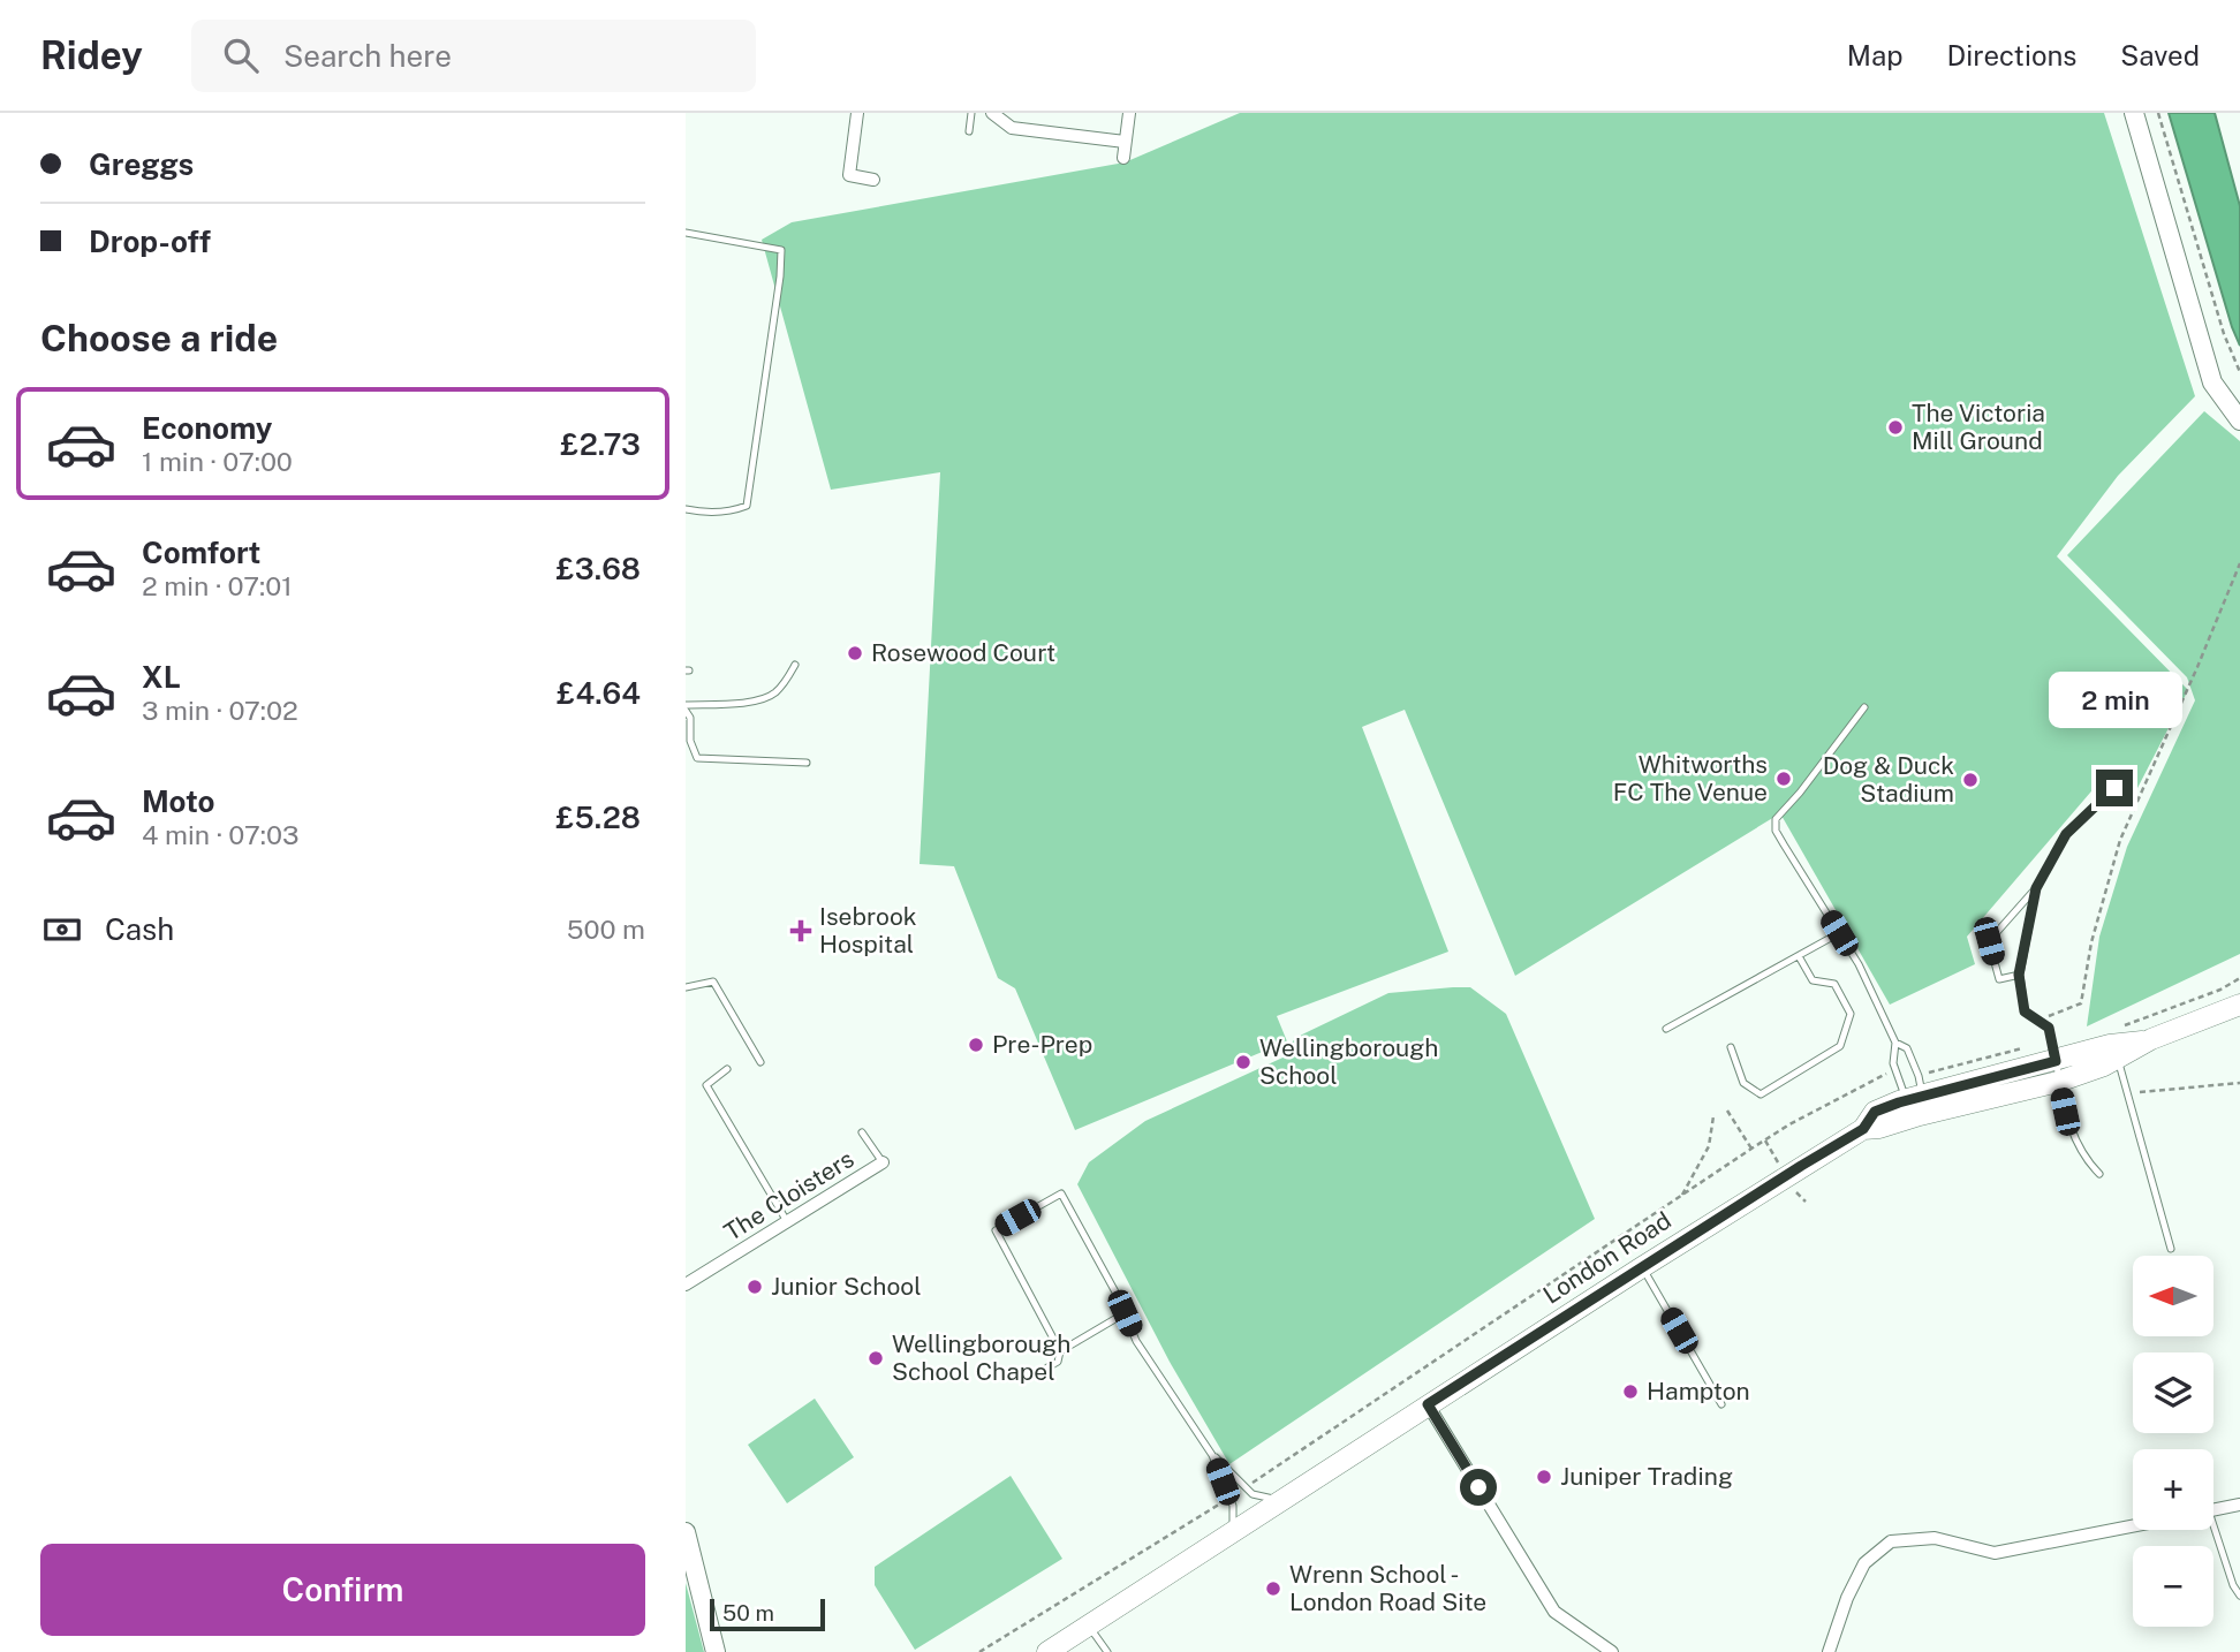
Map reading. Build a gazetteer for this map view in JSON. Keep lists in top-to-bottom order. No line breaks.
{"streets":{"main road":["London Road"],"street":["The Cloisters"]},"places":{"other":["The Victoria Mill Ground","Rosewood Court","Whitworths FC The Venue","Dog & Duck Stadium","Pre-Prep","Wellingborough School","Junior School","Wellingborough School Chapel","Hampton","Juniper Trading","Wrenn School - London Road Site"],"health":["Isebrook Hospital"]},"scale_bar":"50 m","north":"left","page":{"header":"Ridey","search":"Search here","nav":["Map","Directions","Saved"],"banner":["Greggs","Drop-off"],"heading":"Choose a ride","list":[{"name":"Economy","note":"1 min · 07:00","value":"£2.73"},{"name":"Comfort","note":"2 min · 07:01","value":"£3.68"},{"name":"XL","note":"3 min · 07:02","value":"£4.64"},{"name":"Moto","note":"4 min · 07:03","value":"£5.28"}],"bubble":"2 min","pay":["Cash","500 m"],"map_buttons":["+","−"],"buttons":"Confirm","scale":"50 m"}}
